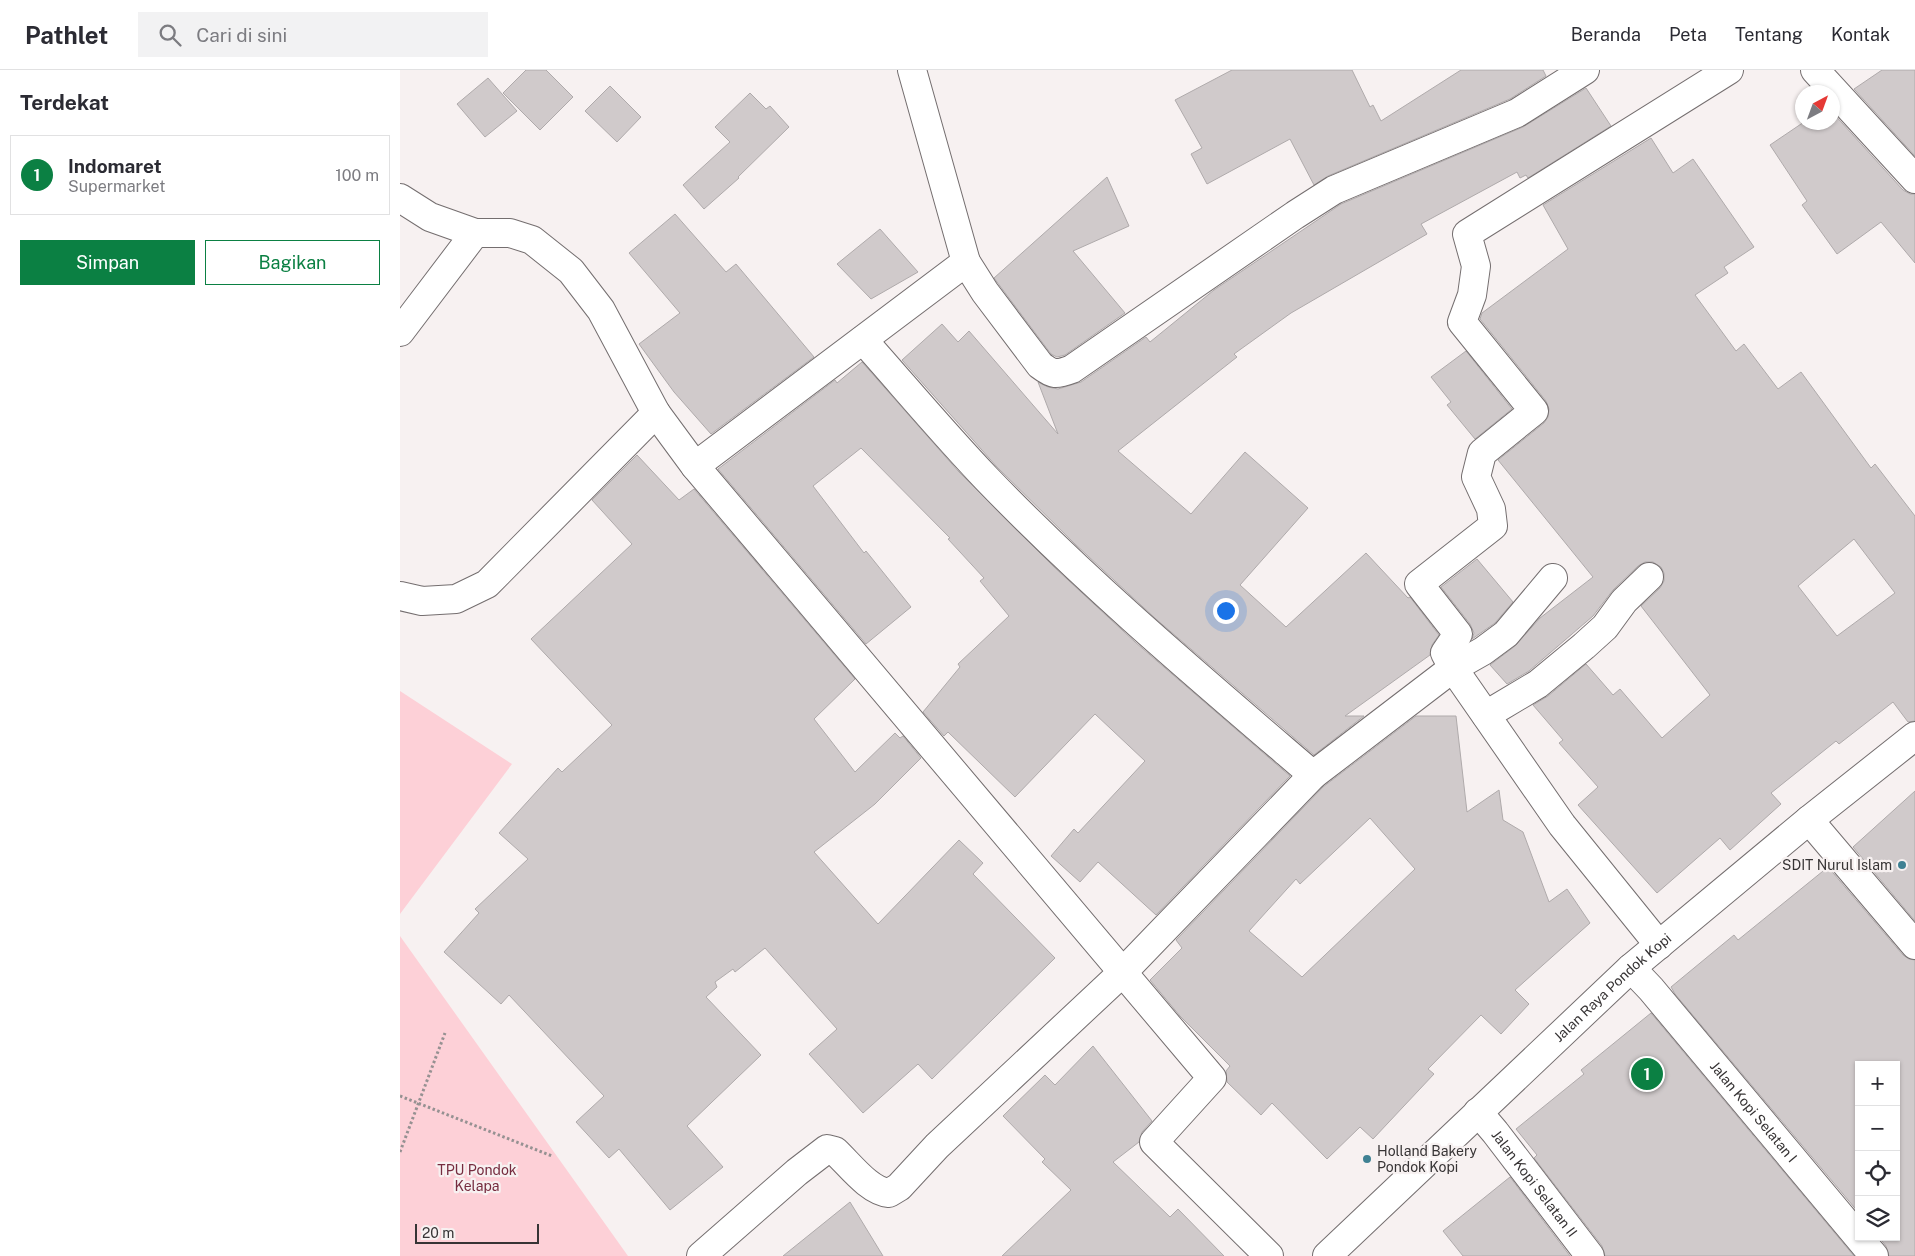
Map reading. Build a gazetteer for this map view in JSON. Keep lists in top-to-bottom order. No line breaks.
{"streets":{"street":["Jalan Raya Pondok Kopi","Jalan Kopi Selatan I","Jalan Kopi Selatan II"]},"crossings":[["Jalan Raya Pondok Kopi","Jalan Kopi Selatan I"],["Jalan Raya Pondok Kopi","Jalan Kopi Selatan II"]],"parks":["TPU Pondok Kelapa"],"places":["SDIT Nurul Islam","Holland Bakery Pondok Kopi"],"scale_bar":"20 m","north":"top right","page":{"header":"Pathlet","search":"Cari di sini","nav":["Beranda","Peta","Tentang","Kontak"],"heading":"Terdekat","list":[{"mark":"1","name":"Indomaret","note":"Supermarket","value":"100 m"}],"buttons":["Simpan","Bagikan"],"pins":"1","map_buttons":["+","−"],"scale":"20 m"}}
